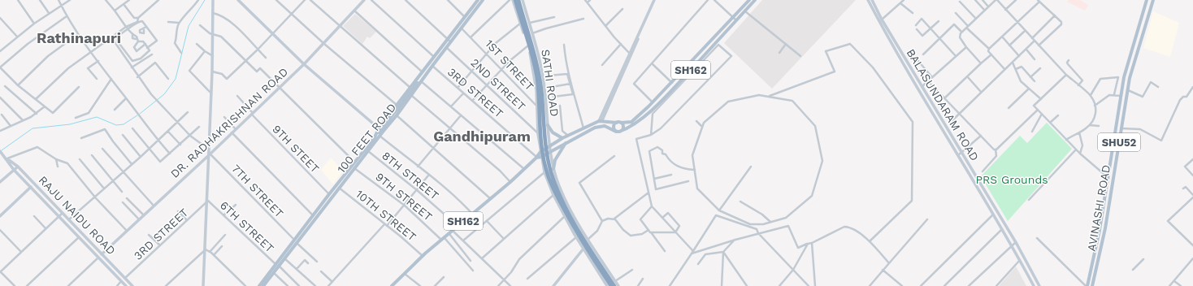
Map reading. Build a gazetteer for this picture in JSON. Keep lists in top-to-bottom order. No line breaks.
{"streets":{"main road":["SH162","100 FEET ROAD","SHU52","AVINASHI ROAD"],"street":["1ST STREET","SATHI ROAD","2ND STREET","3RD STREET","BALASUNDARAM ROAD","DR. RADHAKRISHNAN ROAD","9TH STEET","8TH STREET","7TH STREET","9TH STREET","RAJU NAIDU ROAD","10TH STREET","6TH STREET"]},"crossings":[["1ST STREET","SATHI ROAD"],["1ST STREET","100 FEET ROAD"],["SH162","SATHI ROAD"],["SH162","3RD STREET"],["SH162","8TH STREET"],["SH162","9TH STREET"],["SH162","10TH STREET"],["2ND STREET","100 FEET ROAD"],["3RD STREET","100 FEET ROAD"],["3RD STREET","RAJU NAIDU ROAD"],["3RD STREET","6TH STREET"],["DR. RADHAKRISHNAN ROAD","9TH STEET"],["DR. RADHAKRISHNAN ROAD","7TH STREET"],["DR. RADHAKRISHNAN ROAD","RAJU NAIDU ROAD"],["100 FEET ROAD","9TH STEET"],["100 FEET ROAD","8TH STREET"],["100 FEET ROAD","7TH STREET"],["100 FEET ROAD","9TH STREET"],["100 FEET ROAD","10TH STREET"],["100 FEET ROAD","6TH STREET"]],"districts":["Rathinapuri","Gandhipuram"],"parks":["PRS Grounds"]}
